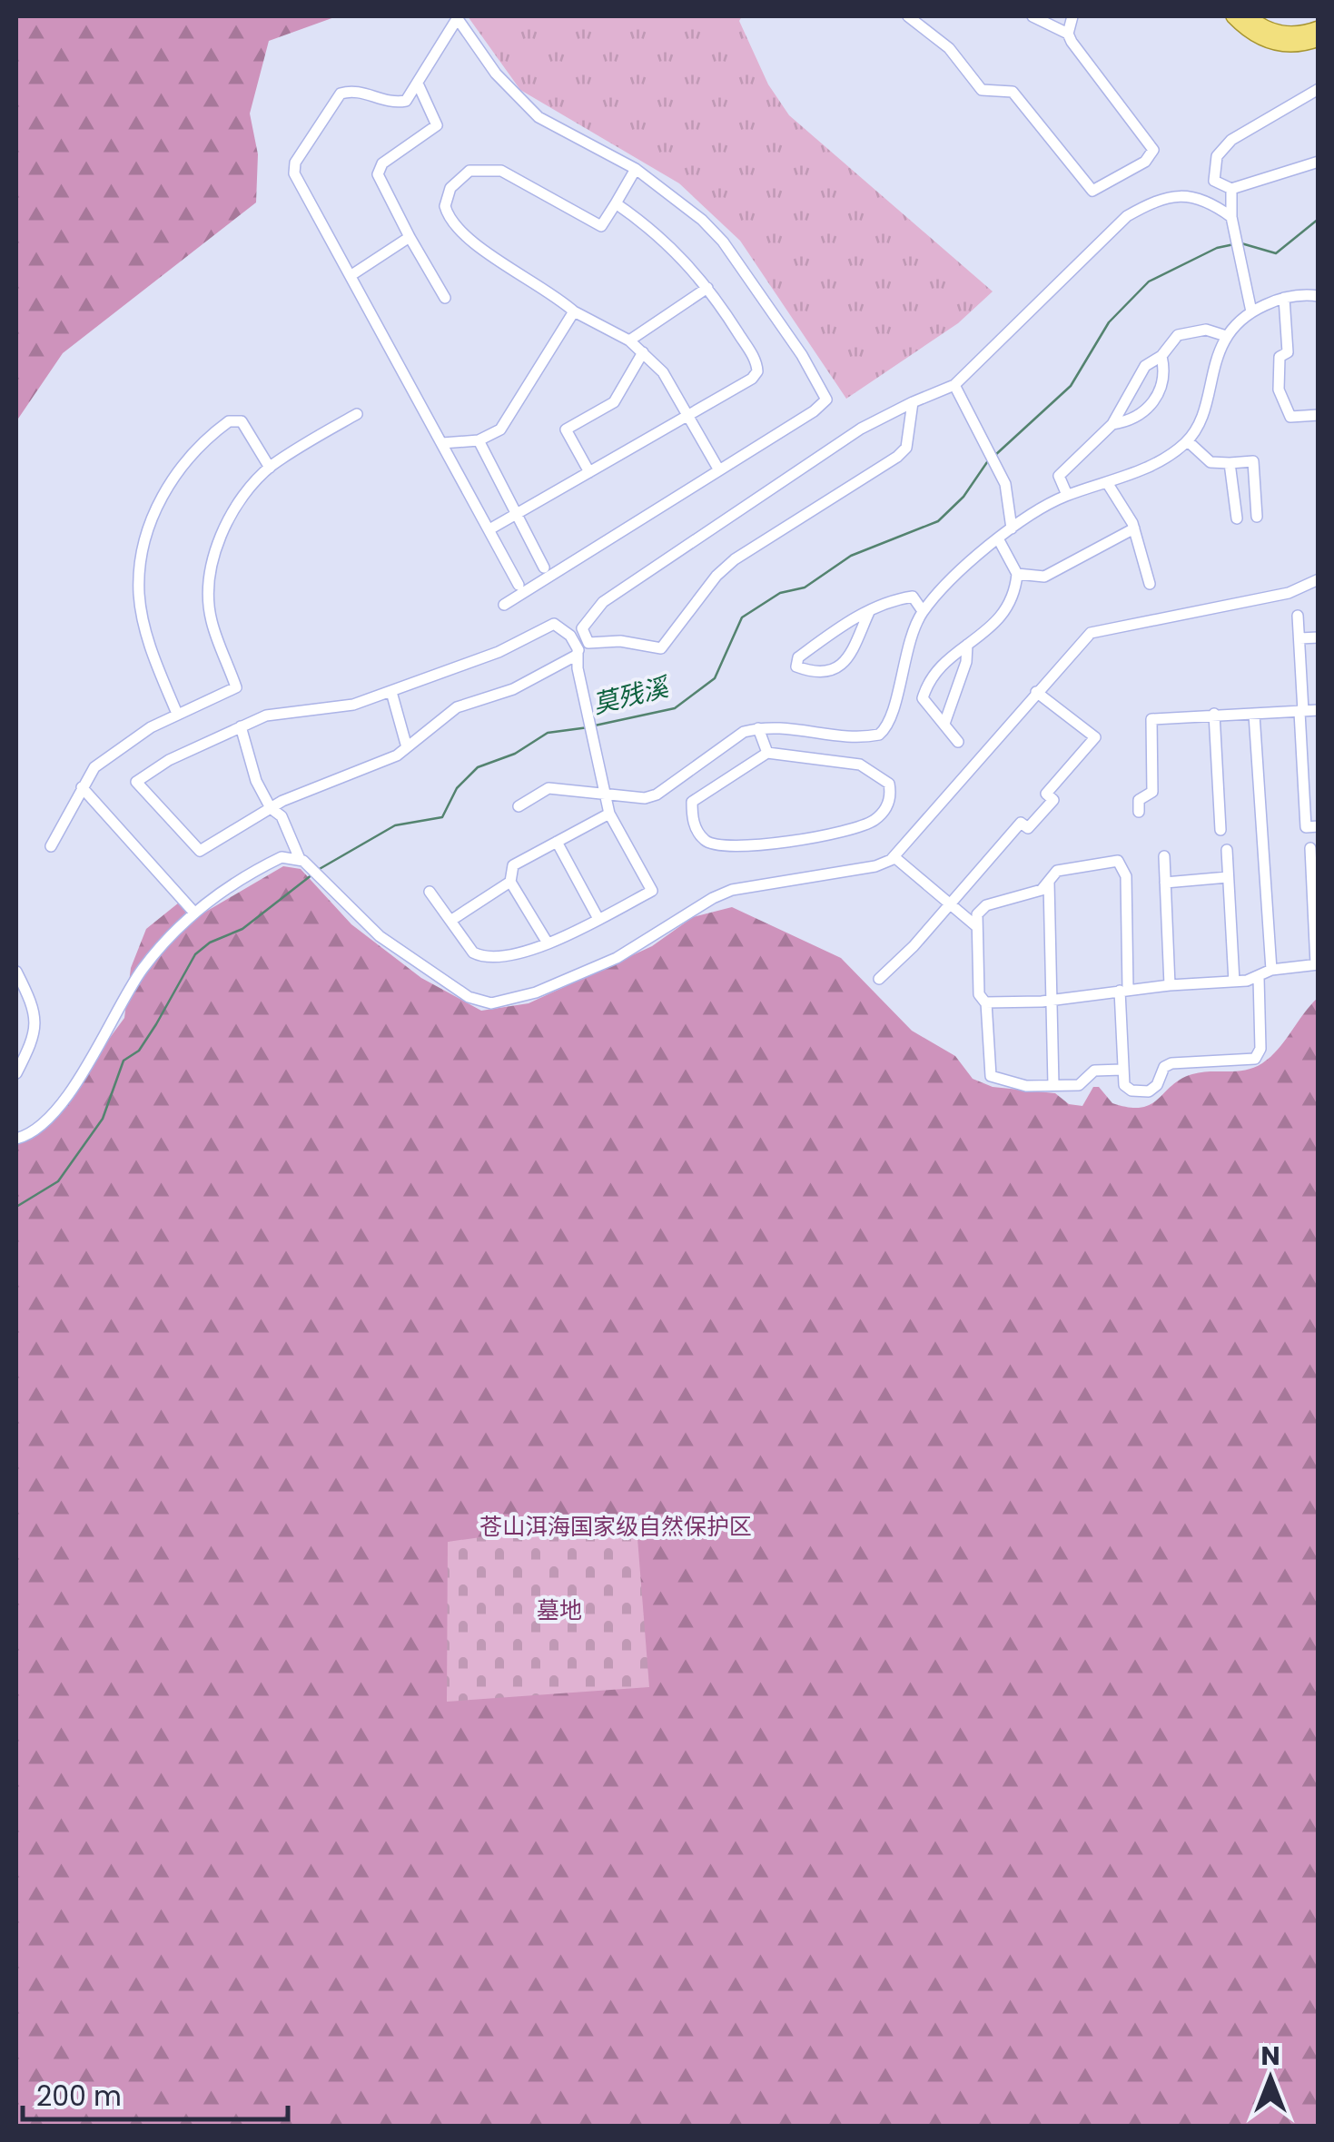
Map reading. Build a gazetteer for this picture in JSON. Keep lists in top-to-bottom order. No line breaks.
{"water":["莫残溪"],"parks":["苍山洱海国家级自然保护区","墓地"],"scale_bar":"200 m","north":"top"}
